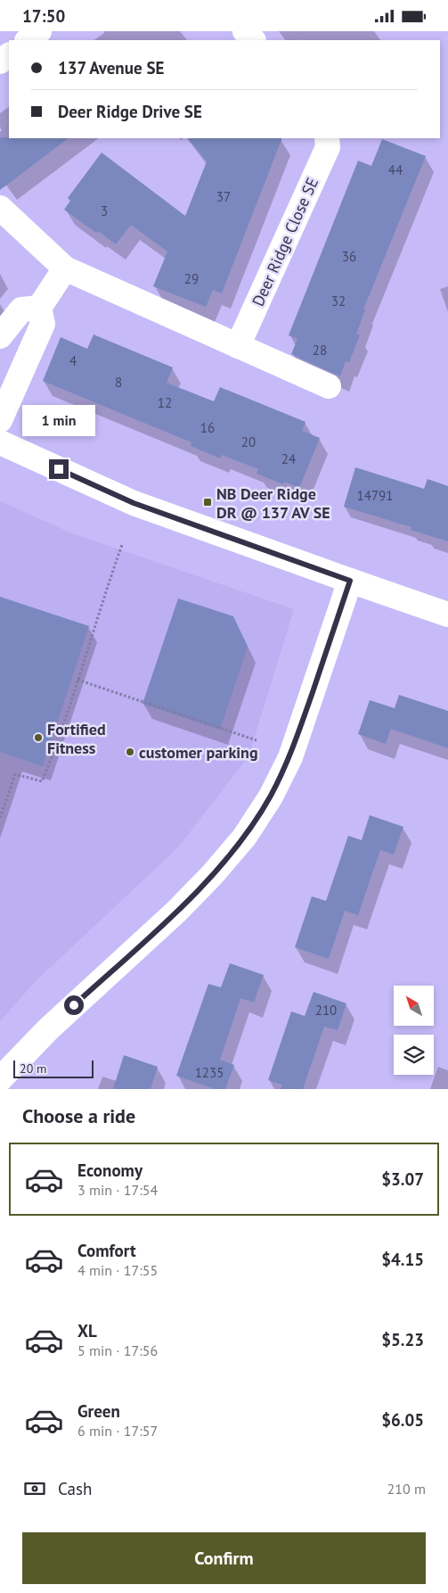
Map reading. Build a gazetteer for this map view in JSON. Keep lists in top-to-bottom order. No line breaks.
{"streets":{"street":["Deer Ridge Close SE"]},"places":{"transit":["NB Deer Ridge DR @ 137 AV SE"],"other":["Fortified Fitness","customer parking"]},"house_numbers":["44","37","3","36","29","32","28","4","8","12","16","20","24","14791","210","1235"],"scale_bar":"20 m","north":"top left","page":{"status":"17:50","banner":["137 Avenue SE","Deer Ridge Drive SE"],"bubble":"1 min","scale":"20 m","heading":"Choose a ride","list":[{"name":"Economy","note":"3 min · 17:54","value":"$3.07"},{"name":"Comfort","note":"4 min · 17:55","value":"$4.15"},{"name":"XL","note":"5 min · 17:56","value":"$5.23"},{"name":"Green","note":"6 min · 17:57","value":"$6.05"}],"pay":["Cash","210 m"],"buttons":"Confirm"}}
